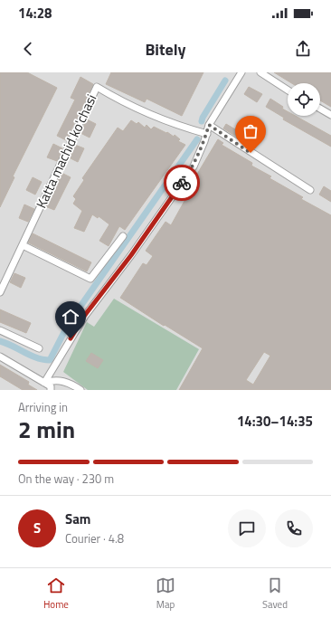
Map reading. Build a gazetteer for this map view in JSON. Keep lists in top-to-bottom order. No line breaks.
{"streets":{"street":["Katta machid ko'chasi"]},"page":{"status":"14:28","header":"Bitely","heading":["2 min","Arriving in","14:30–14:35"],"panel":["Sam","Courier · 4.8"],"bar":"On the way · 230 m","round":"S","tabs":["Home","Map","Saved"]}}
